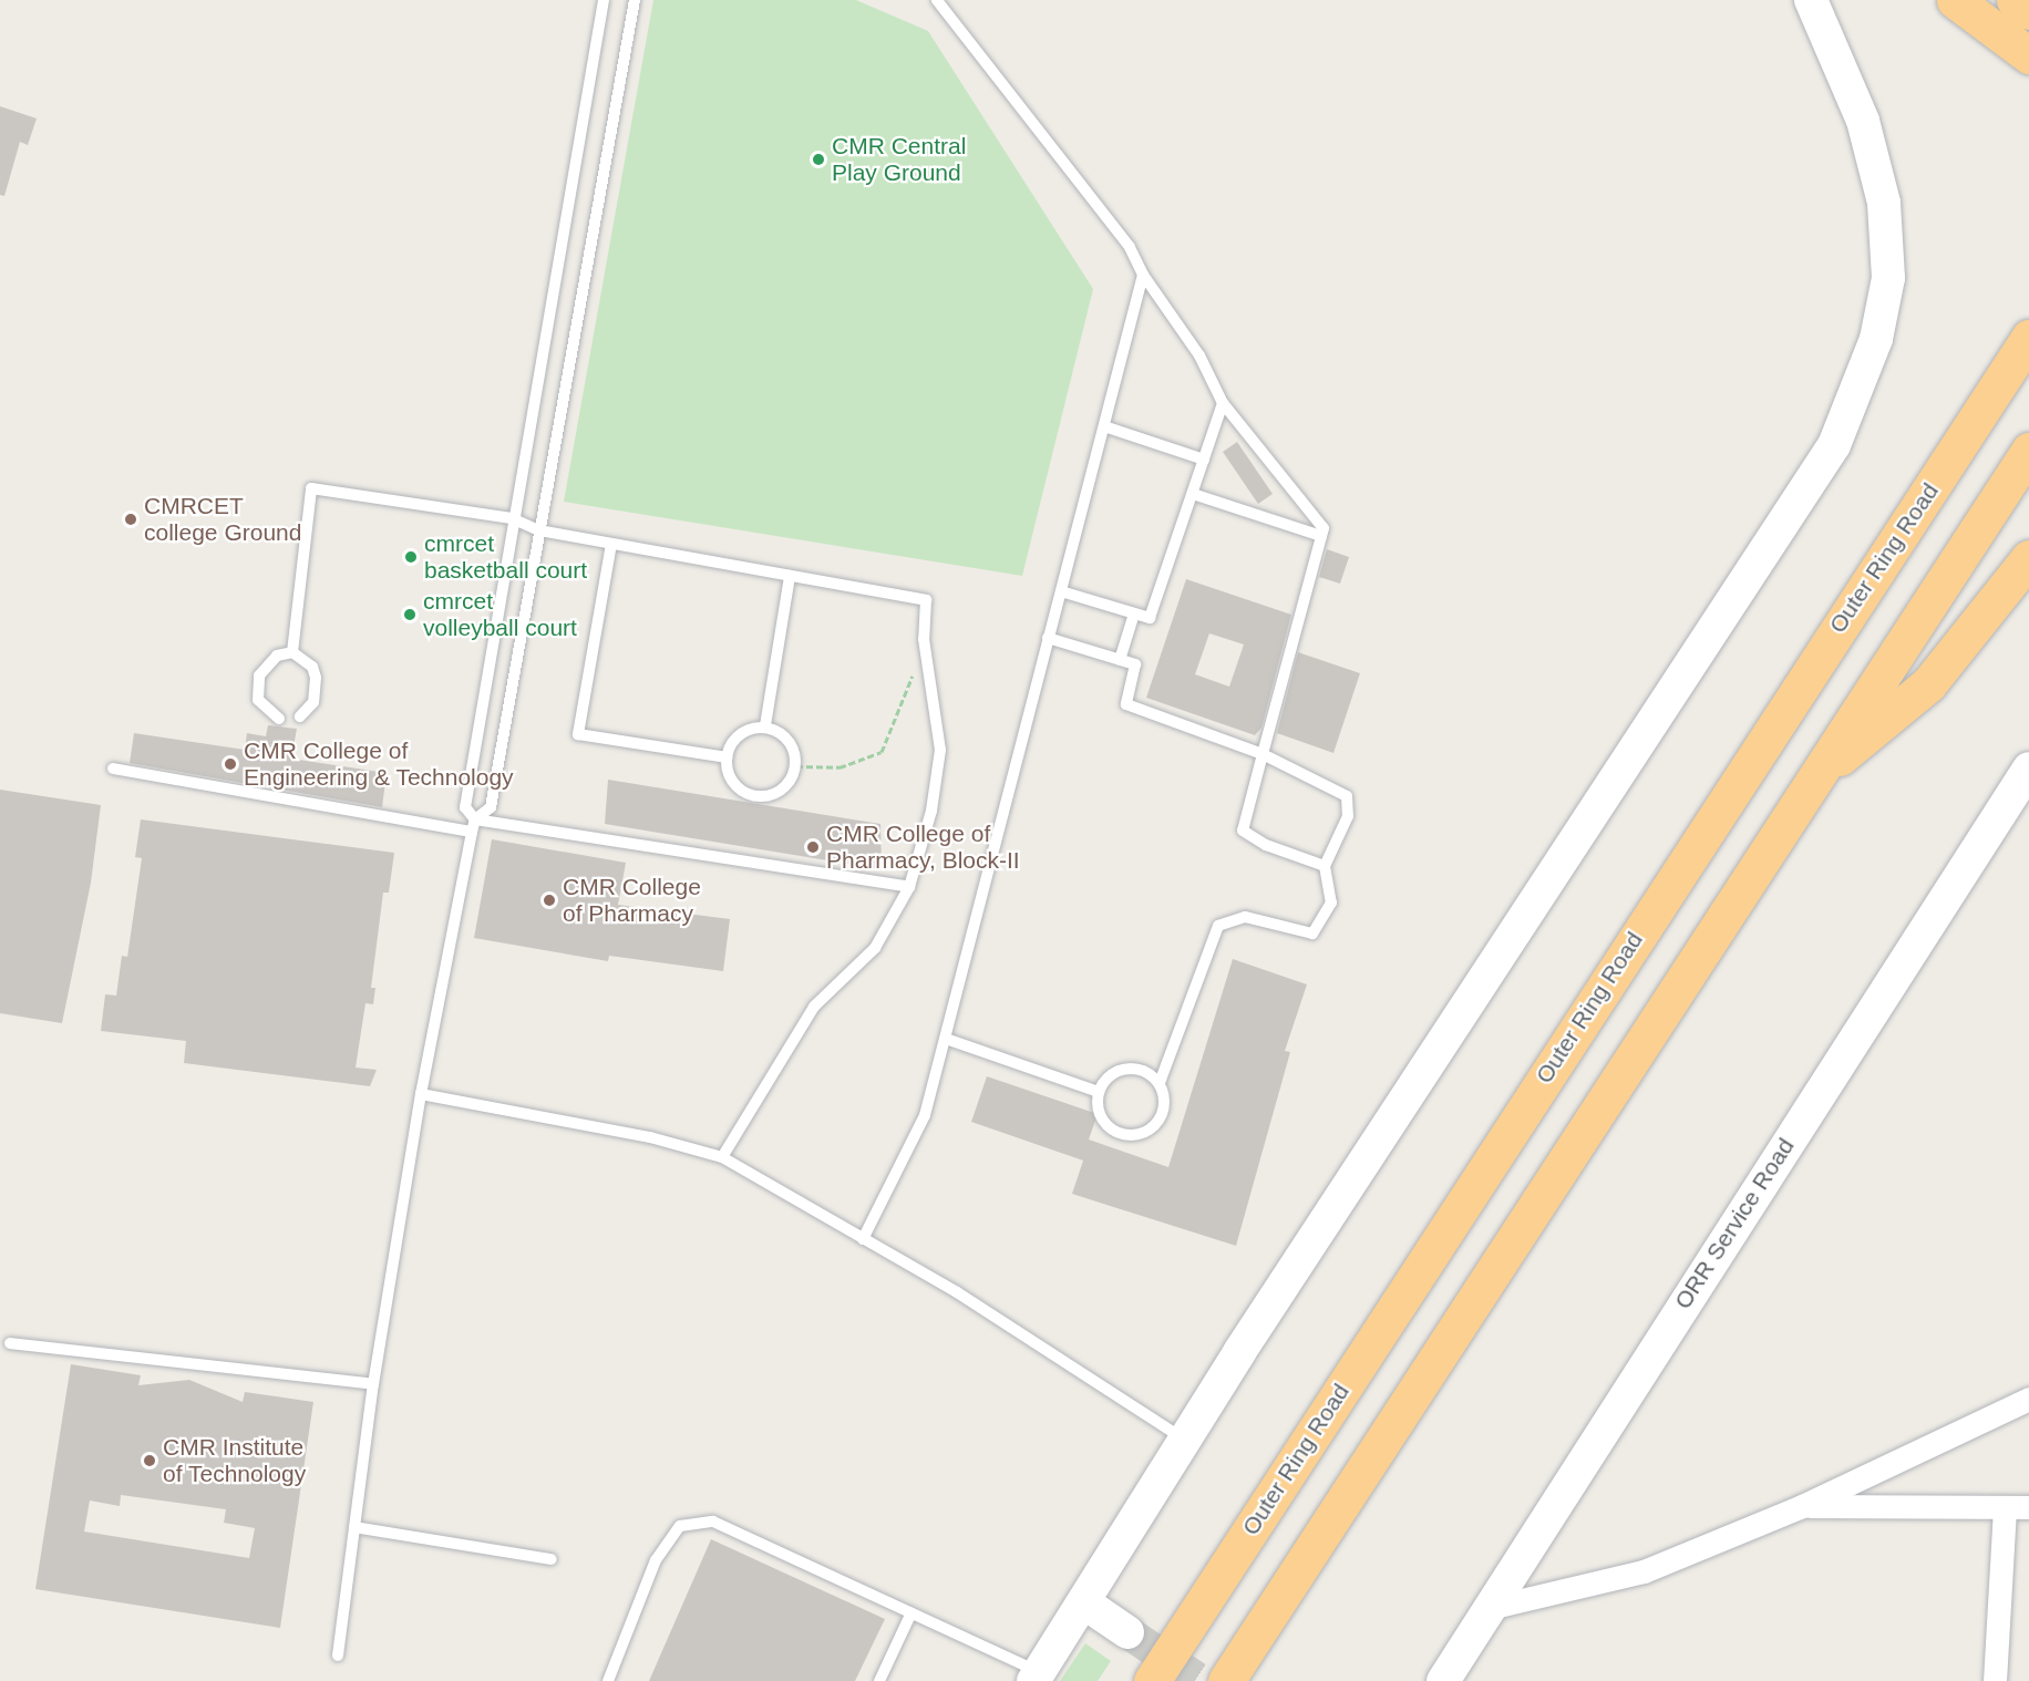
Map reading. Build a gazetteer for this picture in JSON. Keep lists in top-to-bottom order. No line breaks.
{"streets":{"highway":["Outer Ring Road"],"main road":["ORR Service Road"]},"places":["CMR Central Play Ground","CMRCET college Ground","cmrcet basketball court","cmrcet volleyball court","CMR College of Engineering & Technology","CMR College of Pharmacy, Block-II","CMR College of Pharmacy","CMR Institute of Technology"]}
